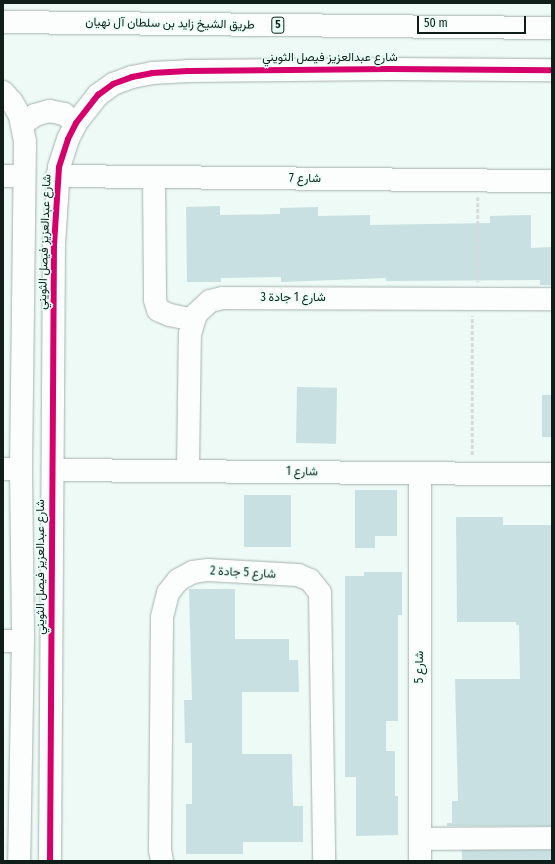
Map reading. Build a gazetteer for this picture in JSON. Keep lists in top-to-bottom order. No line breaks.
{"streets":{"main road":["طريق الشيخ زايد بن سلطان آل نهيان","5","شارع عبدالعزيز فيصل الثويني","شارع 7","شارع 1 جادة 3","شارع 1","شارع 5 جادة 2","شارع 5"]},"crossings":[["شارع عبدالعزيز فيصل الثويني","شارع 7"],["شارع عبدالعزيز فيصل الثويني","شارع 1"],["شارع 1 جادة 3","شارع 1"],["شارع 1","شارع 5"]],"scale_bar":"50 m"}
